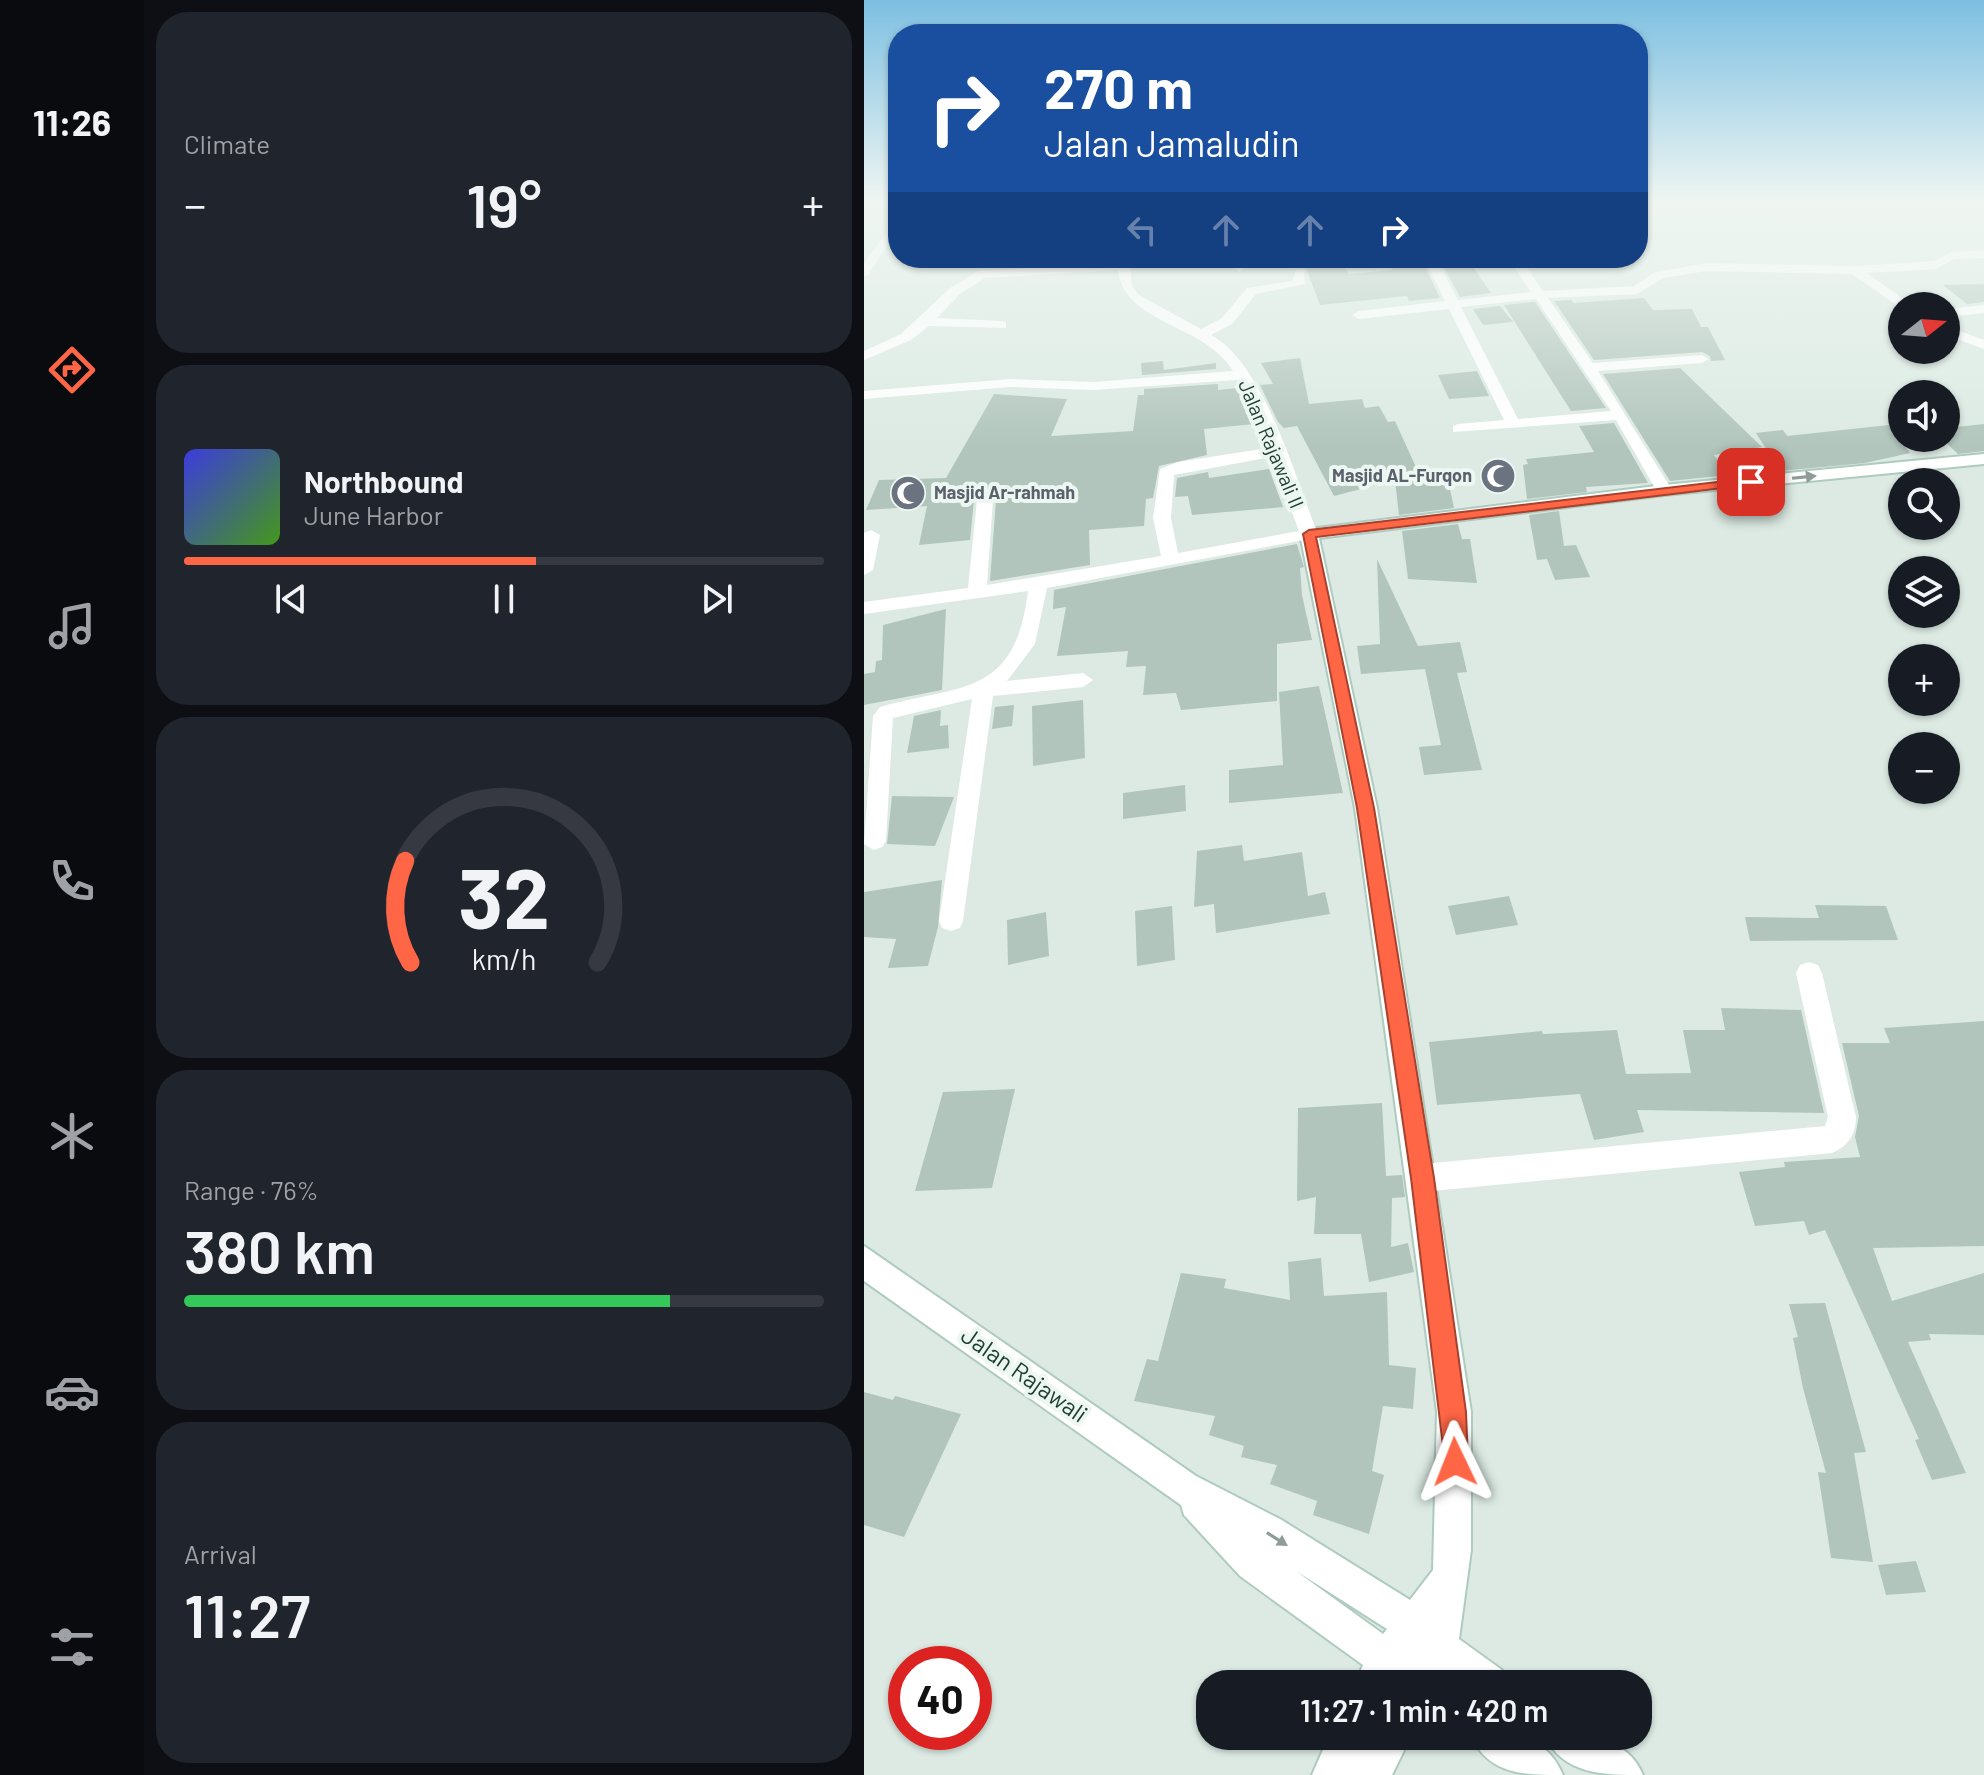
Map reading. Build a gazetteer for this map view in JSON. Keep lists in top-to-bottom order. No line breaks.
{"streets":{"street":["Jalan Rajawali II","Jalan Rajawali"]},"crossings":[["Jalan Rajawali II","Jalan Rajawali"]],"places":{"mosque":["Masjid AL-Furqon","Masjid Ar-rahmah"]},"north":"right","page":{"tabs":"11:26","tile":["Climate",["Range · 76%","380 km"],["Arrival","11:27"]],"turn":["270 m","Jalan Jamaludin"],"heat":["−","19°","+"],"map_buttons":["+","−"],"song":["Northbound","June Harbor"],"limit":"40","trip":"11:27 · 1 min · 420 m","gauge":["32","km/h"]}}
